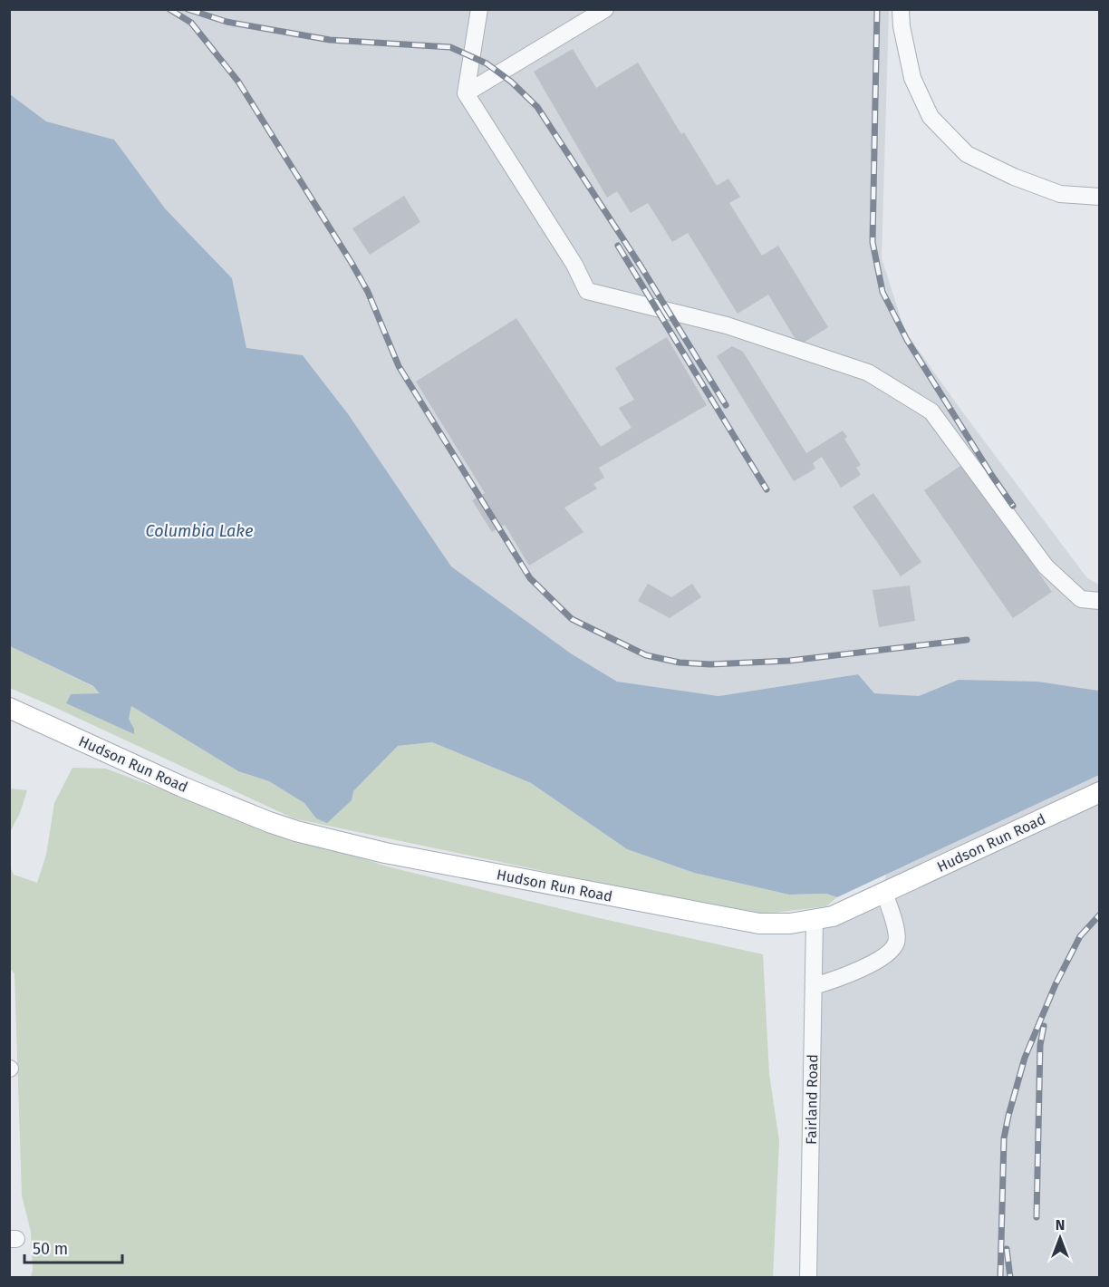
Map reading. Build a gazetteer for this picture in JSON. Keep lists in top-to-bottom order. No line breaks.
{"streets":{"main road":["Hudson Run Road"],"street":["Fairland Road"]},"crossings":[["Hudson Run Road","Fairland Road"]],"water":["Columbia Lake"],"scale_bar":"50 m","north":"top"}
